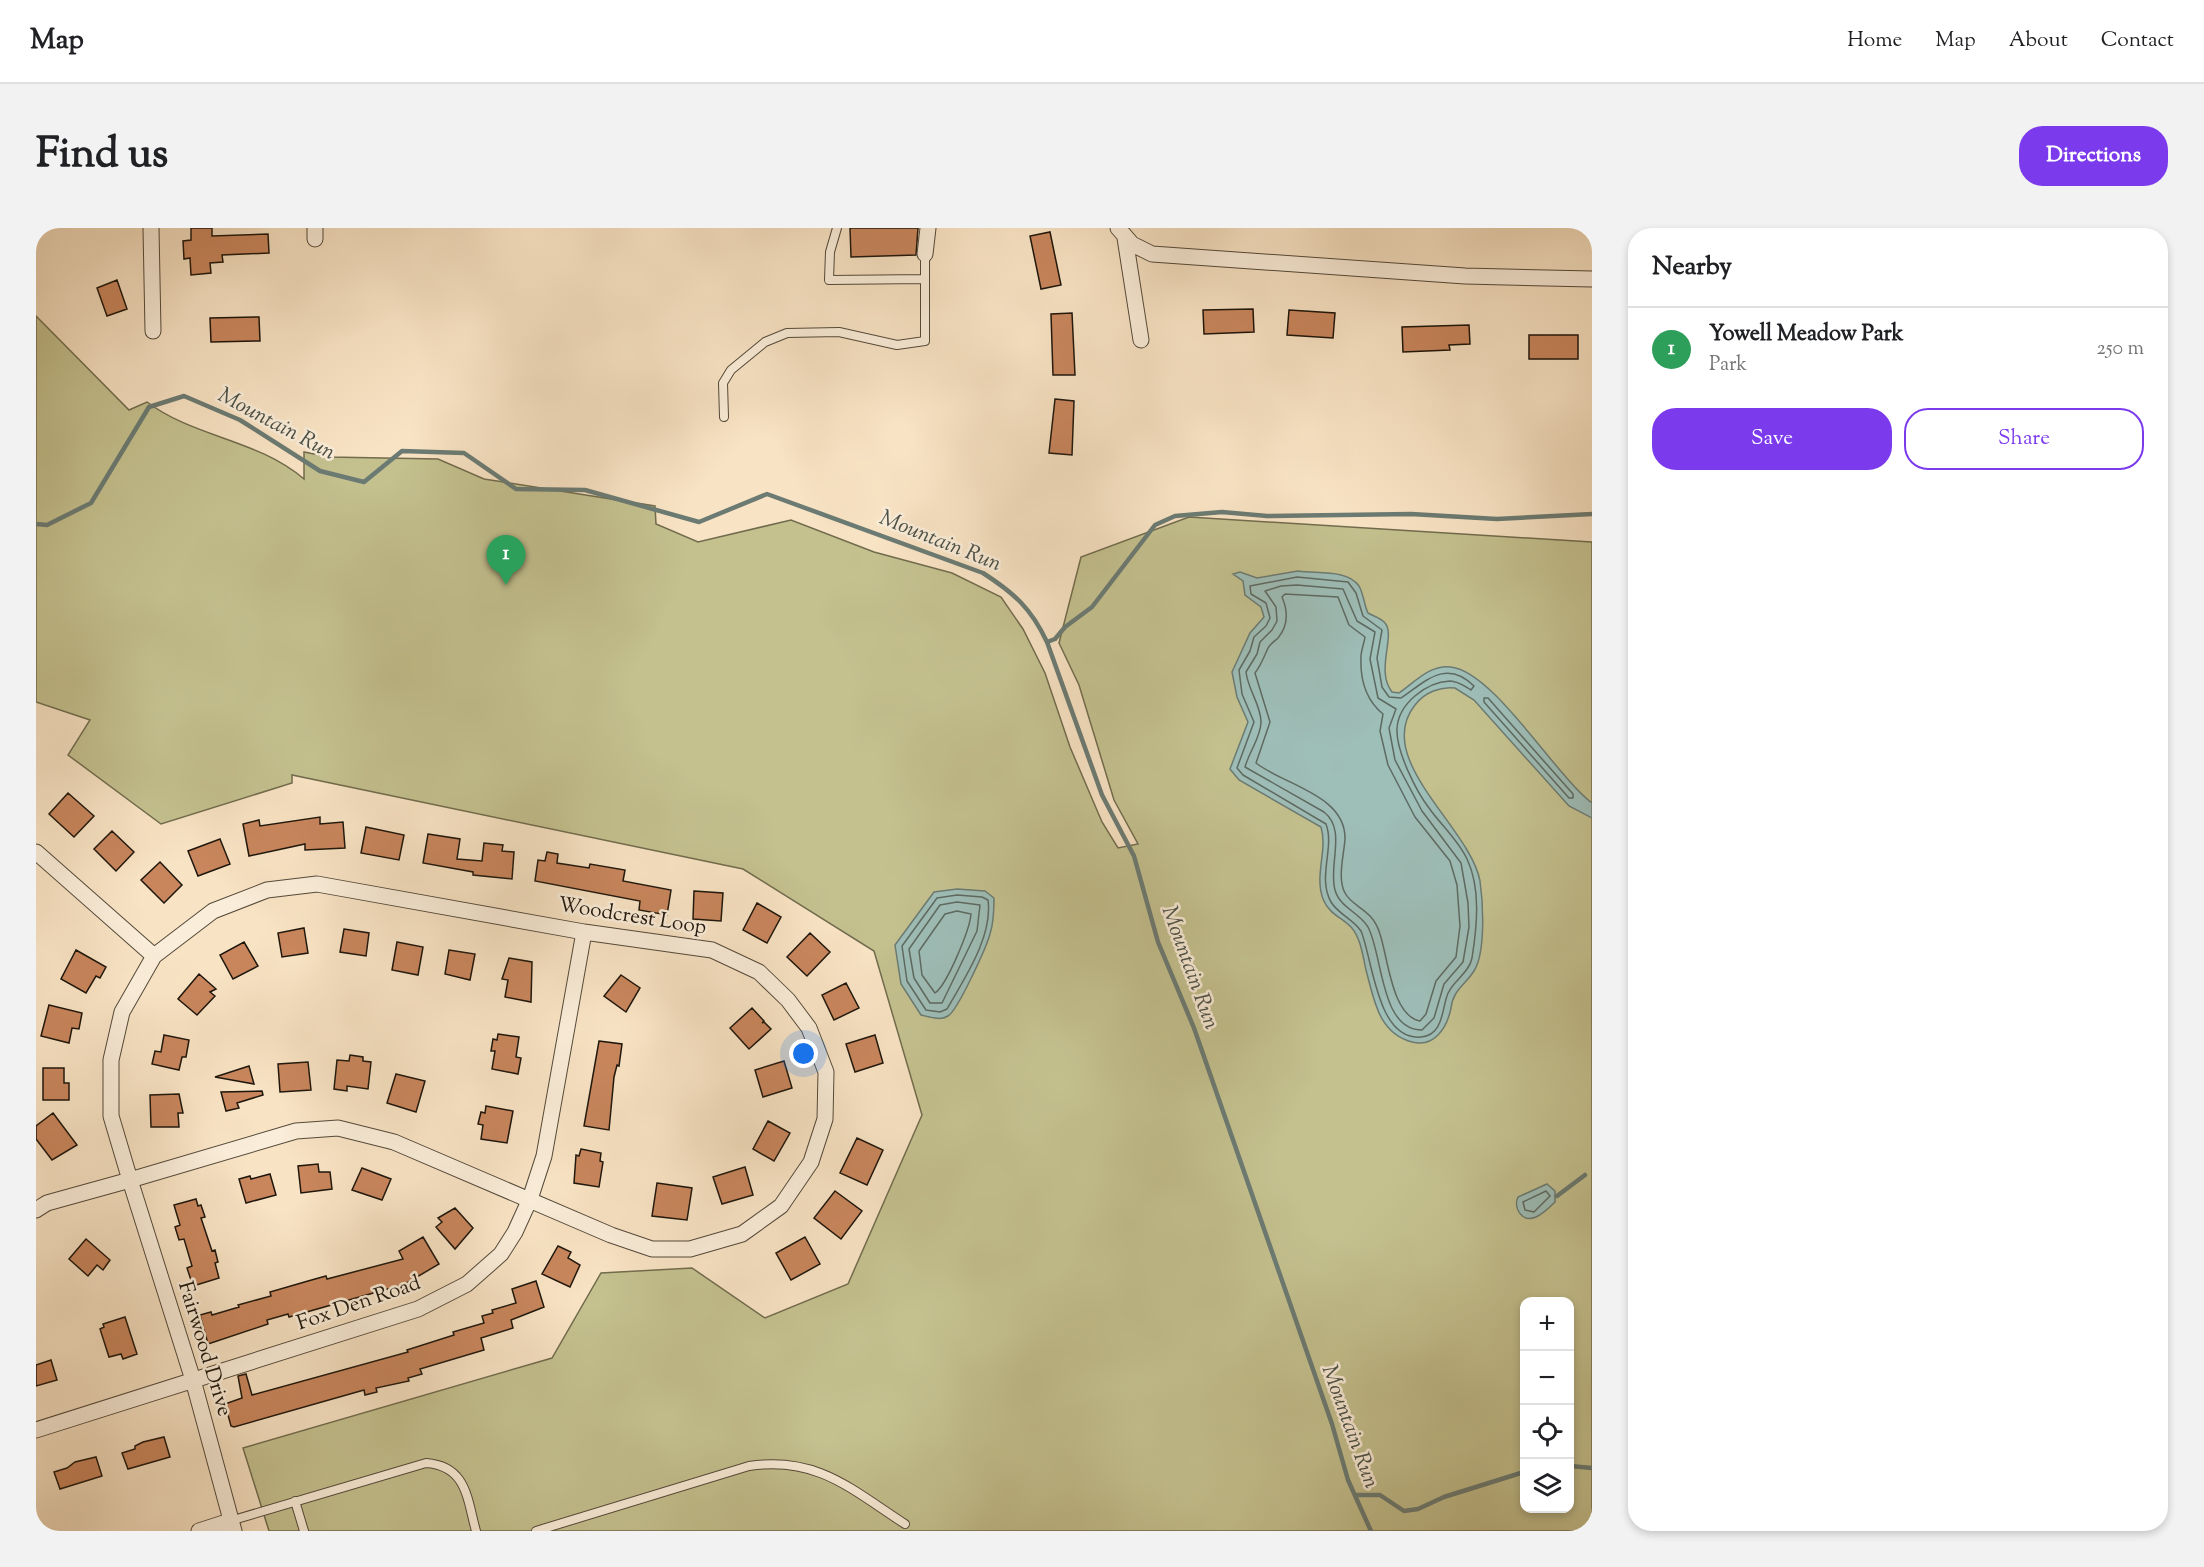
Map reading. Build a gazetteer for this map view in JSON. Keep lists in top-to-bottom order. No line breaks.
{"streets":{"street":["Woodcrest Loop","Fox Den Road","Fairwood Drive"]},"crossings":[["Woodcrest Loop","Fox Den Road"],["Woodcrest Loop","Fairwood Drive"],["Fox Den Road","Fairwood Drive"]],"water":["Mountain Run"],"page":{"header":"Map","nav":["Home","Map","About","Contact"],"title":"Find us","buttons":["Directions",["Save","Share"]],"heading":"Nearby","list":[{"mark":"1","name":"Yowell Meadow Park","note":"Park","value":"250 m"}],"pins":"1","map_buttons":["+","−"]}}
